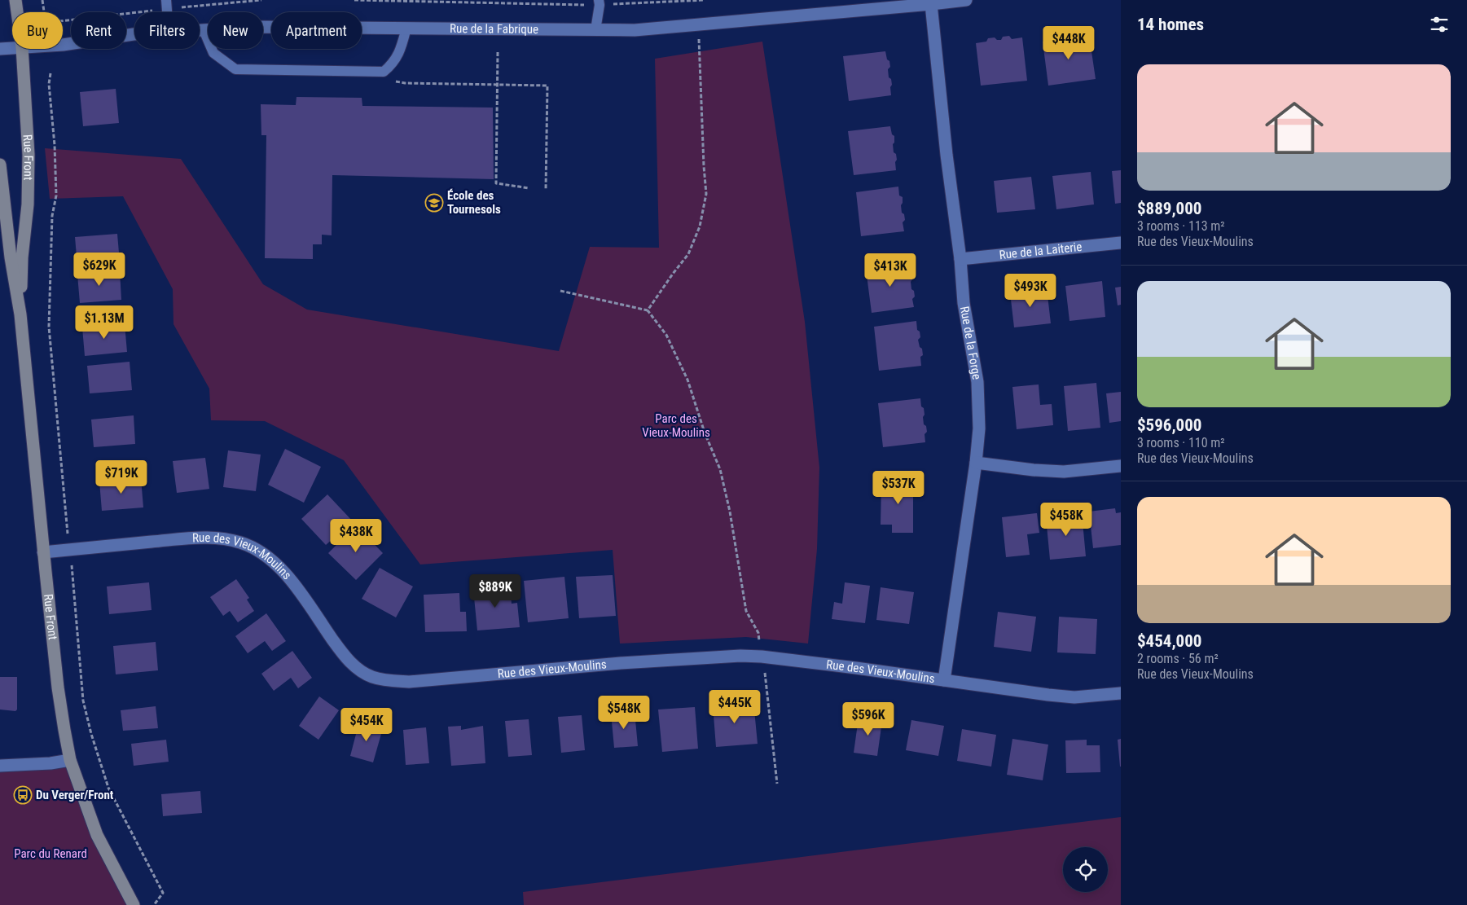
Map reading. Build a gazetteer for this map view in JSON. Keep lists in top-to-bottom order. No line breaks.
{"streets":{"street":["Rue de la Fabrique","Rue Front","Rue de la Laiterie","Rue de la Forge","Rue des Vieux-Moulins"]},"crossings":[["Rue de la Fabrique","Rue de la Forge"],["Rue Front","Rue des Vieux-Moulins"],["Rue de la Laiterie","Rue de la Forge"],["Rue de la Forge","Rue des Vieux-Moulins"]],"parks":["Parc des Vieux-Moulins","Parc du Renard"],"places":{"school or university":["École des Tournesols"],"bus stop":["Du Verger/Front"]},"page":{"heading":"14 homes","chip":["Buy","Rent","Filters","New","Apartment"],"price":["$448K","$629K","$413K","$493K","$1.13M","$719K","$537K","$458K","$438K","$889K","$445K","$548K","$596K","$454K"],"list":[{"name":"$889,000","note":"3 rooms · 113 m² · Rue des Vieux-Moulins"},{"name":"$596,000","note":"3 rooms · 110 m² · Rue des Vieux-Moulins"},{"name":"$454,000","note":"2 rooms · 56 m² · Rue des Vieux-Moulins"}]}}
